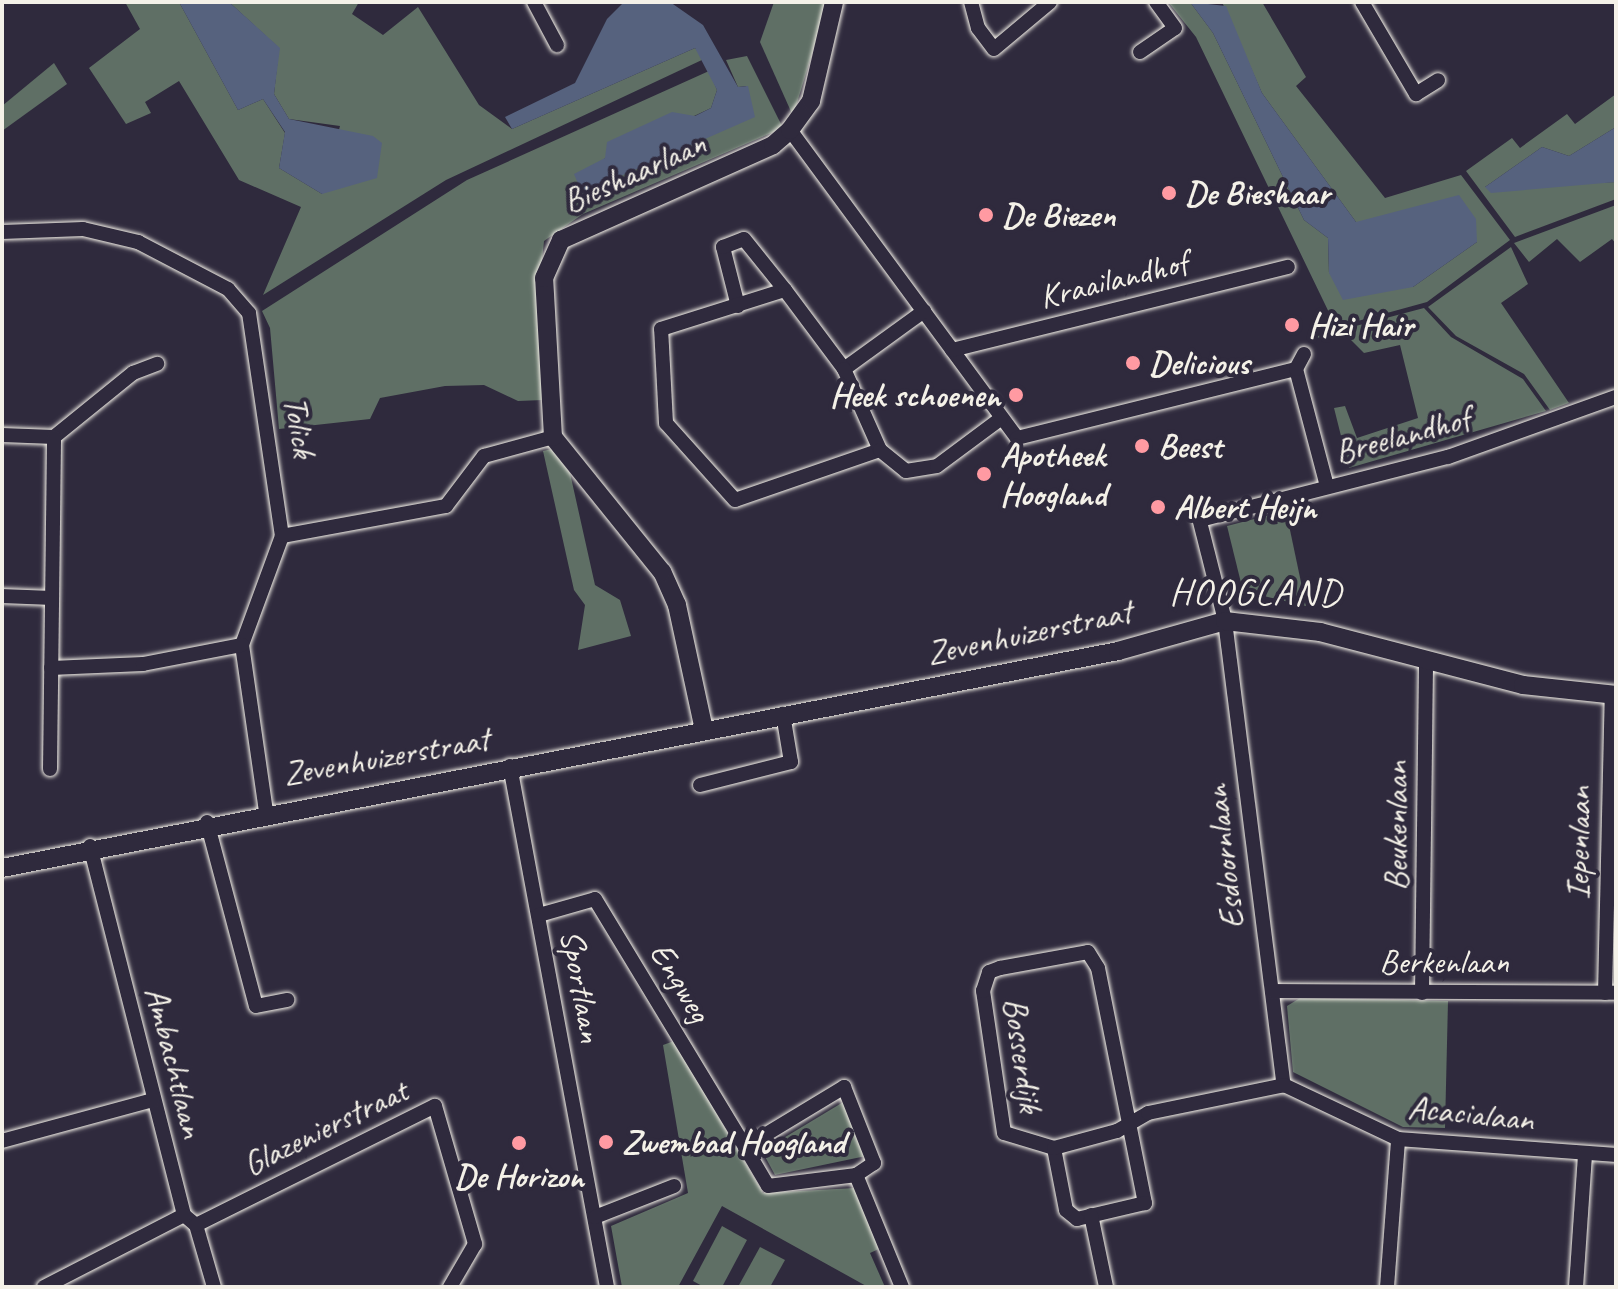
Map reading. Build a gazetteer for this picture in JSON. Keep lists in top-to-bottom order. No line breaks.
{"streets":{"street":["Bieshaarlaan","Kraailandhof","Tolick","Breelandhof","Zevenhuizerstraat","Beukenlaan","Iepenlaan","Esdoornlaan","Berkenlaan","Engweg","Sportlaan","Bosserdijk","Ambachtlaan","Acacialaan","Glazenierstraat"]},"crossings":[["Tolick","Zevenhuizerstraat"],["Breelandhof","Zevenhuizerstraat"],["Breelandhof","Esdoornlaan"],["Zevenhuizerstraat","Beukenlaan"],["Zevenhuizerstraat","Iepenlaan"],["Zevenhuizerstraat","Esdoornlaan"],["Zevenhuizerstraat","Sportlaan"],["Zevenhuizerstraat","Ambachtlaan"],["Beukenlaan","Berkenlaan"],["Iepenlaan","Berkenlaan"],["Esdoornlaan","Berkenlaan"],["Esdoornlaan","Bosserdijk"],["Esdoornlaan","Acacialaan"],["Engweg","Sportlaan"],["Bosserdijk","Acacialaan"],["Ambachtlaan","Glazenierstraat"]],"districts":["HOOGLAND"],"places":["De Bieshaar","De Biezen","Hizi Hair","Delicious","Heek schoenen","Beest","Apotheek Hoogland","Albert Heijn","Zwembad Hoogland","De Horizon"]}
